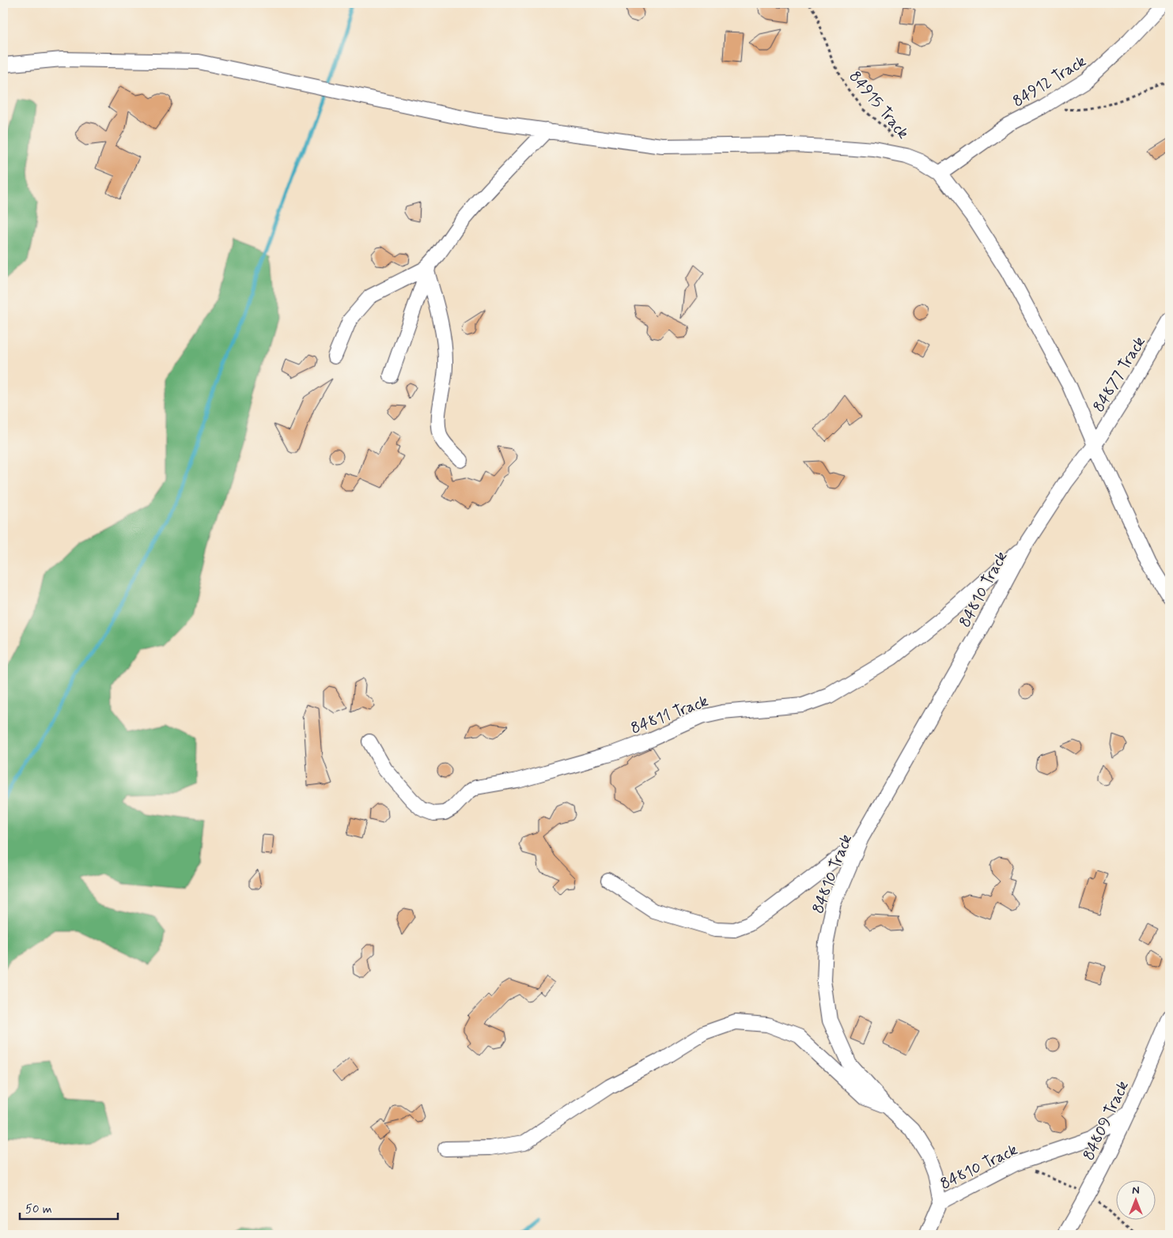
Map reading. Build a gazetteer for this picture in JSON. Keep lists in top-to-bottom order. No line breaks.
{"streets":{"street":["84912 Track","84877 Track","84810 Track","84811 Track","84809 Track"],"path":["84915 Track"]},"crossings":[["84877 Track","84810 Track"],["84810 Track","84811 Track"],["84810 Track","84809 Track"]],"scale_bar":"50 m","north":"top"}
